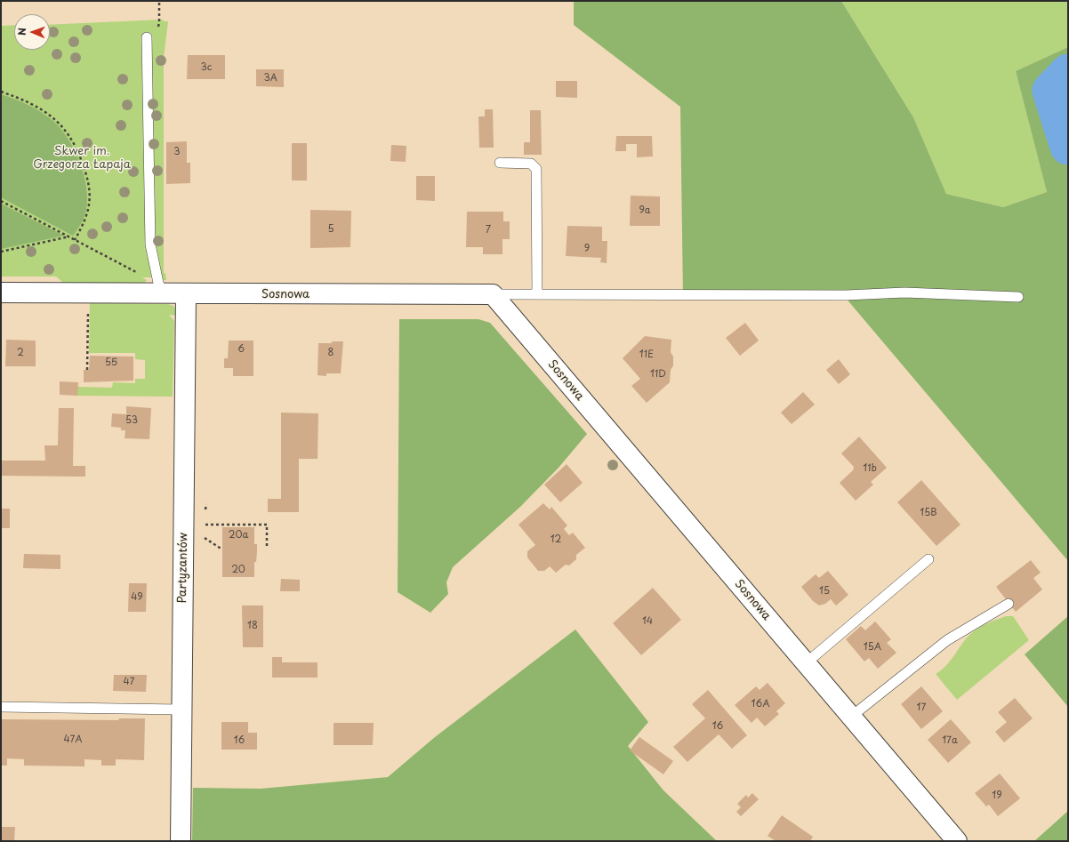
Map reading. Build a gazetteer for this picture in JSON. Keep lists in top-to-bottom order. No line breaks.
{"streets":{"street":["Sosnowa","Partyzantów"]},"crossings":[["Sosnowa","Partyzantów"]],"parks":["Skwer im. Grzegorza Łapaja"],"house_numbers":["3c","3A","3","9a","5","7","9","6","2","8","11E","55","11D","53","11b","15B","20a","12","20","15","49","14","18","15A","47","16A","17","16","47A","16","17a","19"],"north":"left"}
